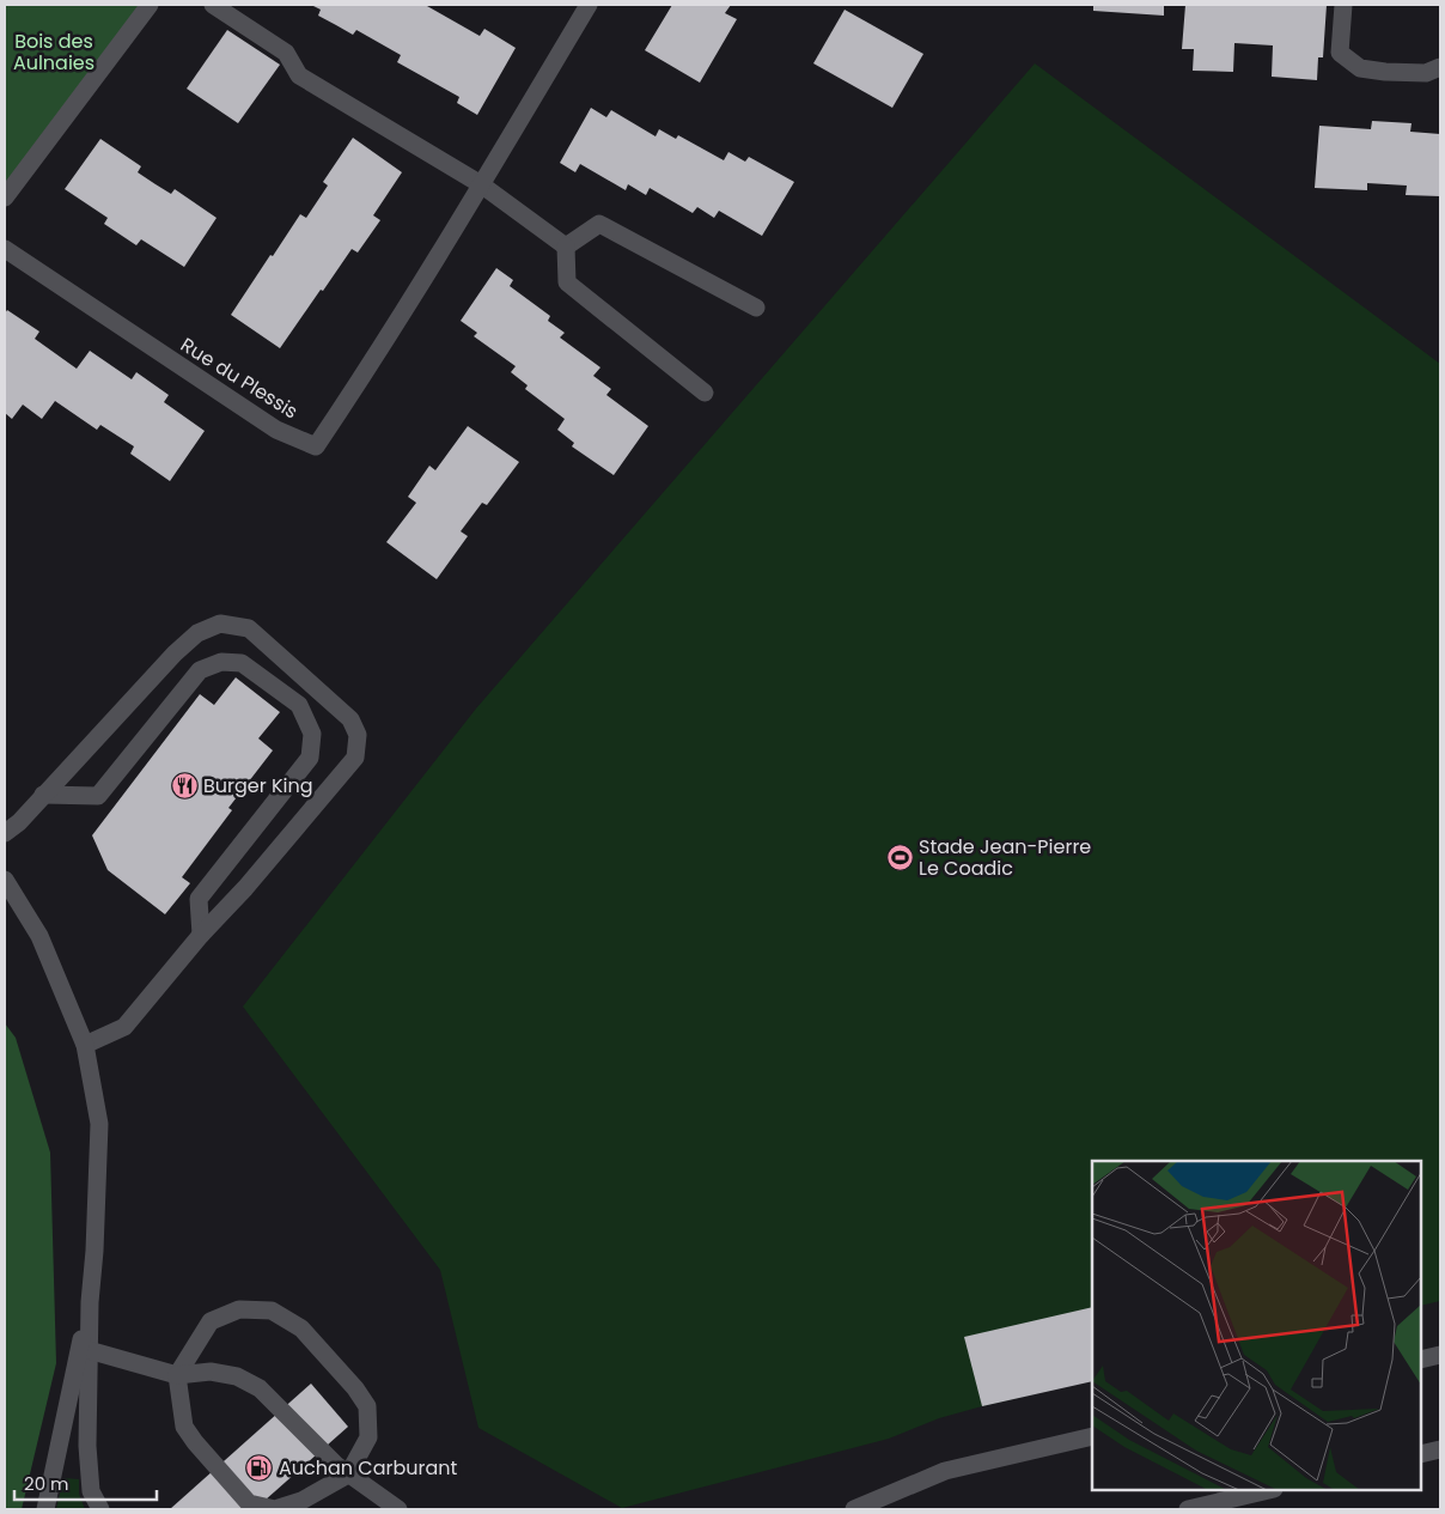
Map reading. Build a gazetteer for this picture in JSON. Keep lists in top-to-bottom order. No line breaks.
{"streets":{"street":["Rue du Plessis"]},"parks":["Bois des Aulnaies"],"places":{"restaurant":["Burger King"],"sports":["Stade Jean-Pierre Le Coadic"],"fuel station":["Auchan Carburant"]},"scale_bar":"20 m"}
